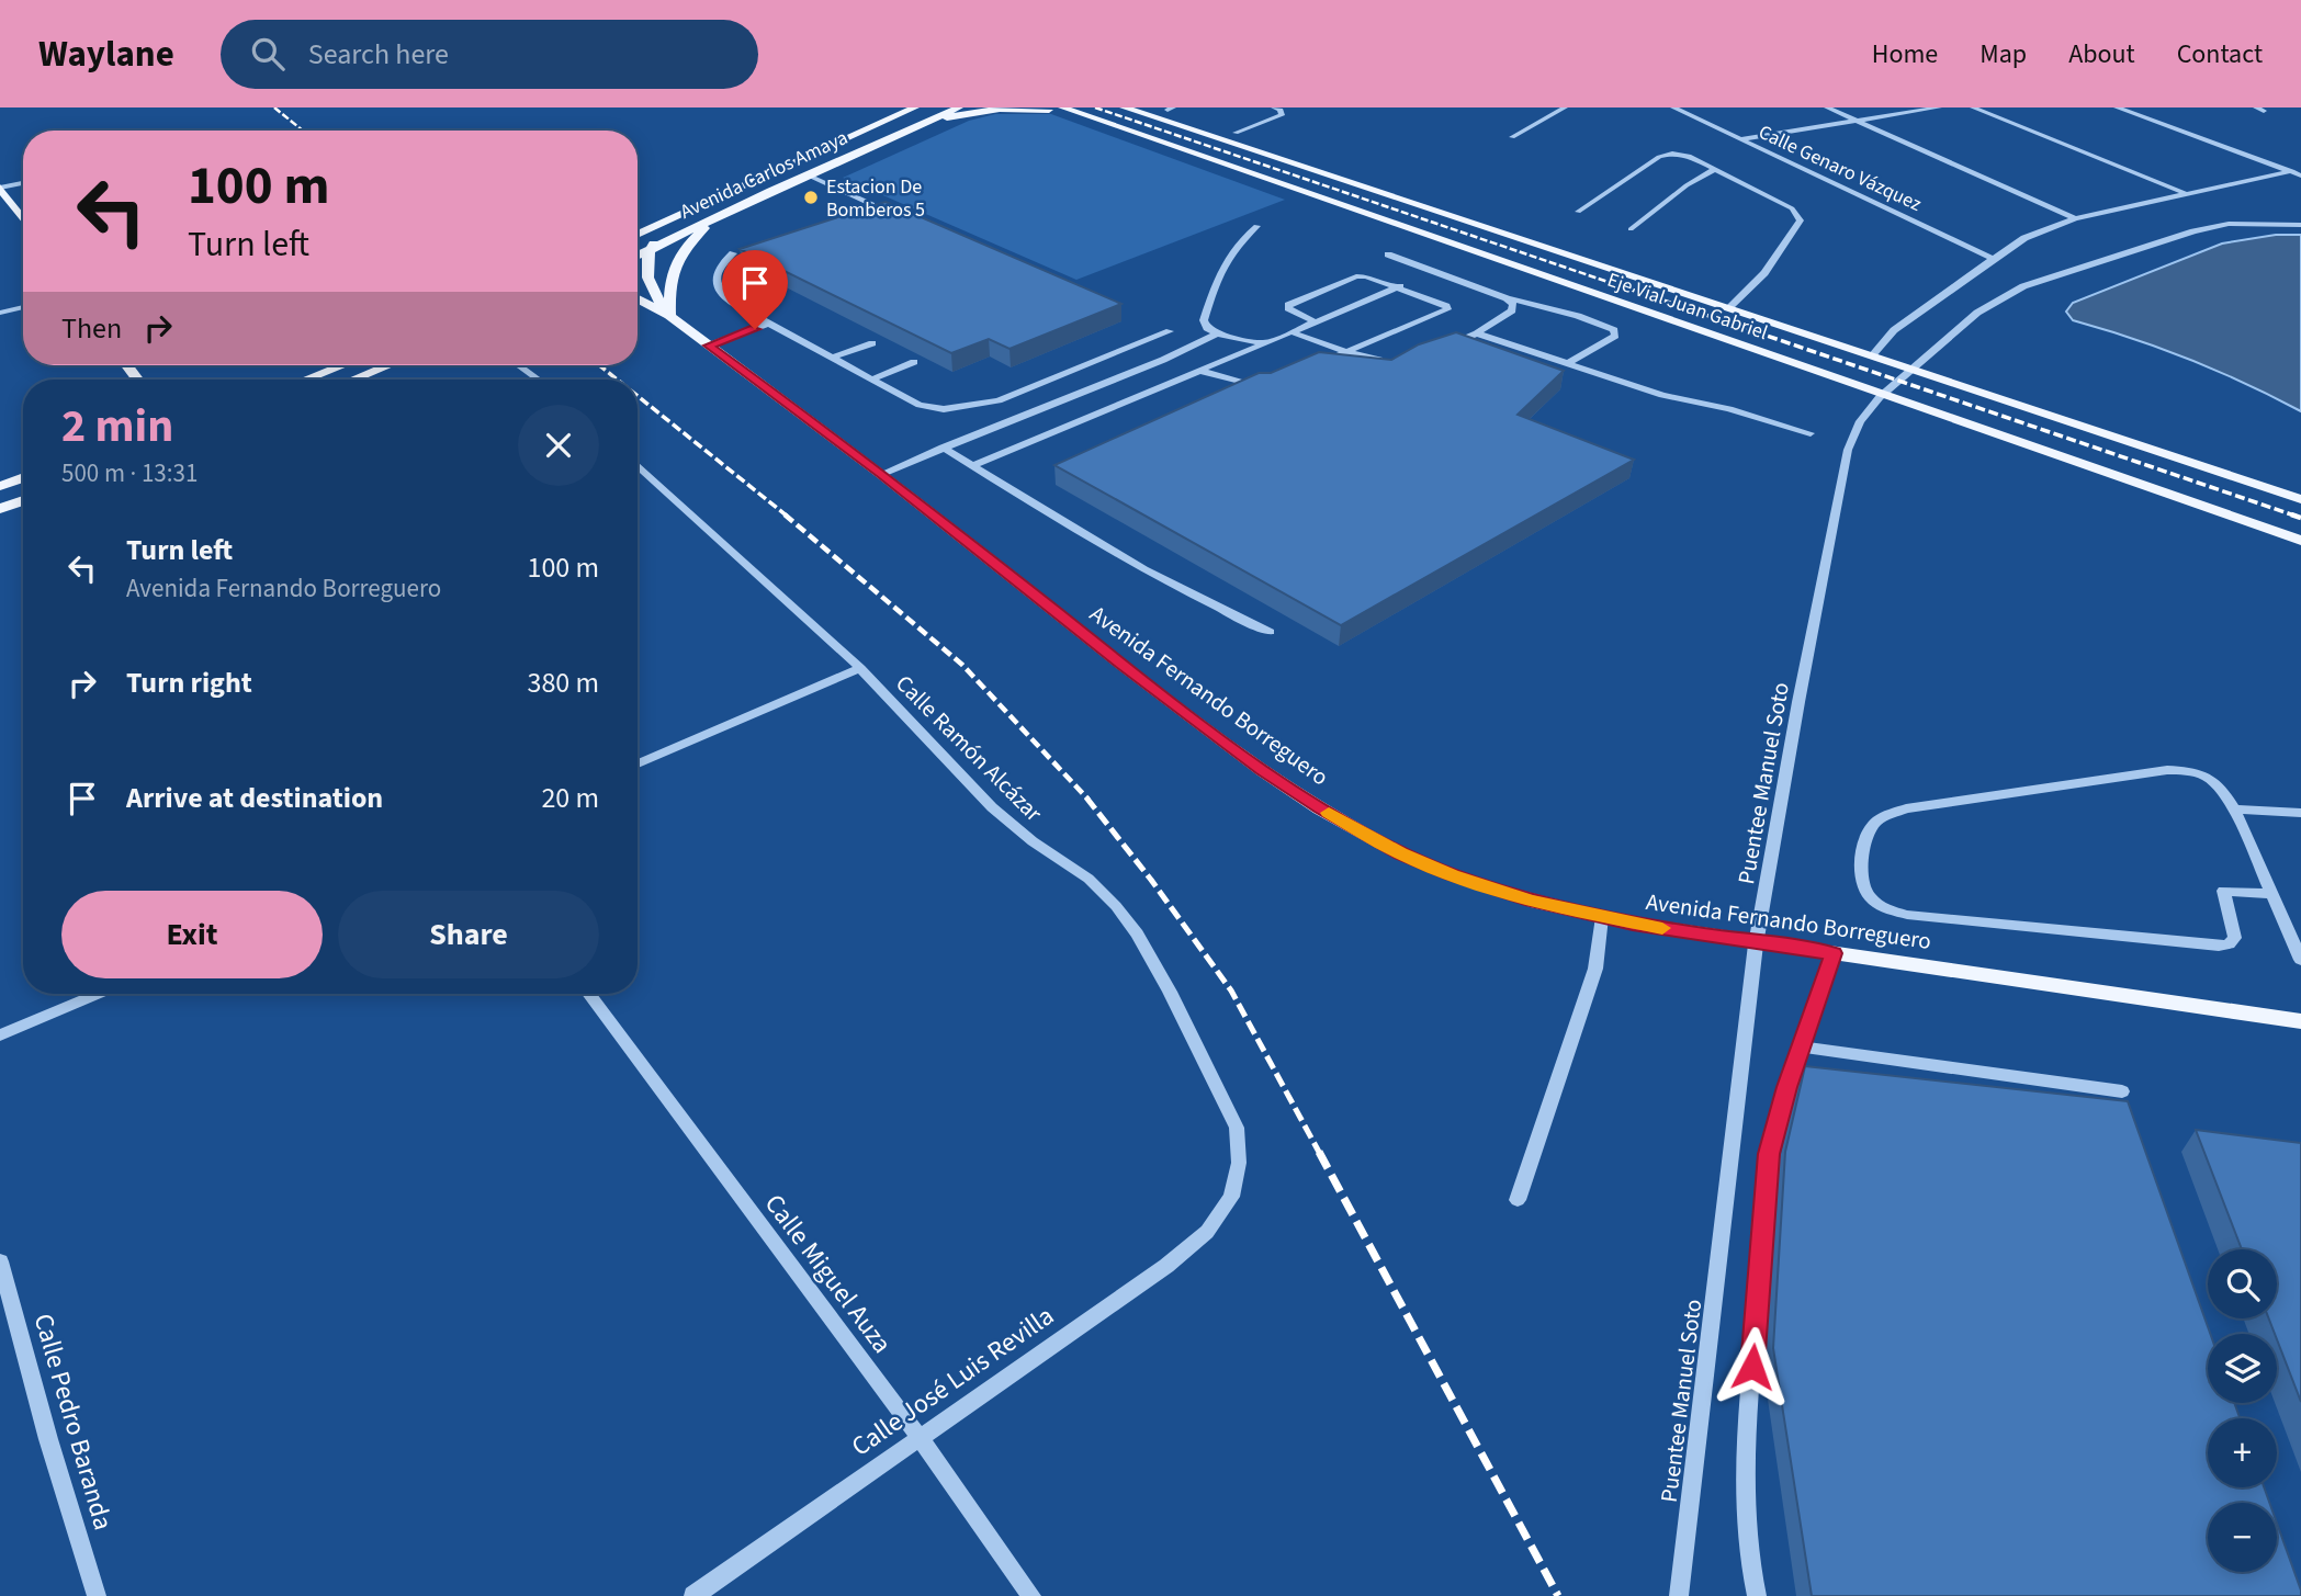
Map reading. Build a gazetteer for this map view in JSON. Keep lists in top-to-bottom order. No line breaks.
{"streets":{"main road":["Avenida Carlos Amaya","Eje Vial Juan Gabriel","Avenida Fernando Borreguero"],"street":["Calle Genaro Vázquez","Calle Ramón Alcázar","Puentee Manuel Soto","Calle Miguel Auza","Calle José Luis Revilla","Calle Pedro Baranda"]},"crossings":[["Calle Ramón Alcázar","Calle José Luis Revilla"],["Calle Miguel Auza","Calle José Luis Revilla"]],"places":["Estacion De Bomberos 5"],"page":{"header":"Waylane","search":"Search here","nav":["Home","Map","About","Contact"],"turn":["100 m","Turn left"],"then":"Then","heading":["2 min","500 m · 13:31"],"list":[{"name":"Turn left","note":"Avenida Fernando Borreguero","value":"100 m"},{"name":"Turn right","value":"380 m"},{"name":"Arrive at destination","value":"20 m"}],"buttons":["Exit","Share"],"map_buttons":["+","−"]}}
